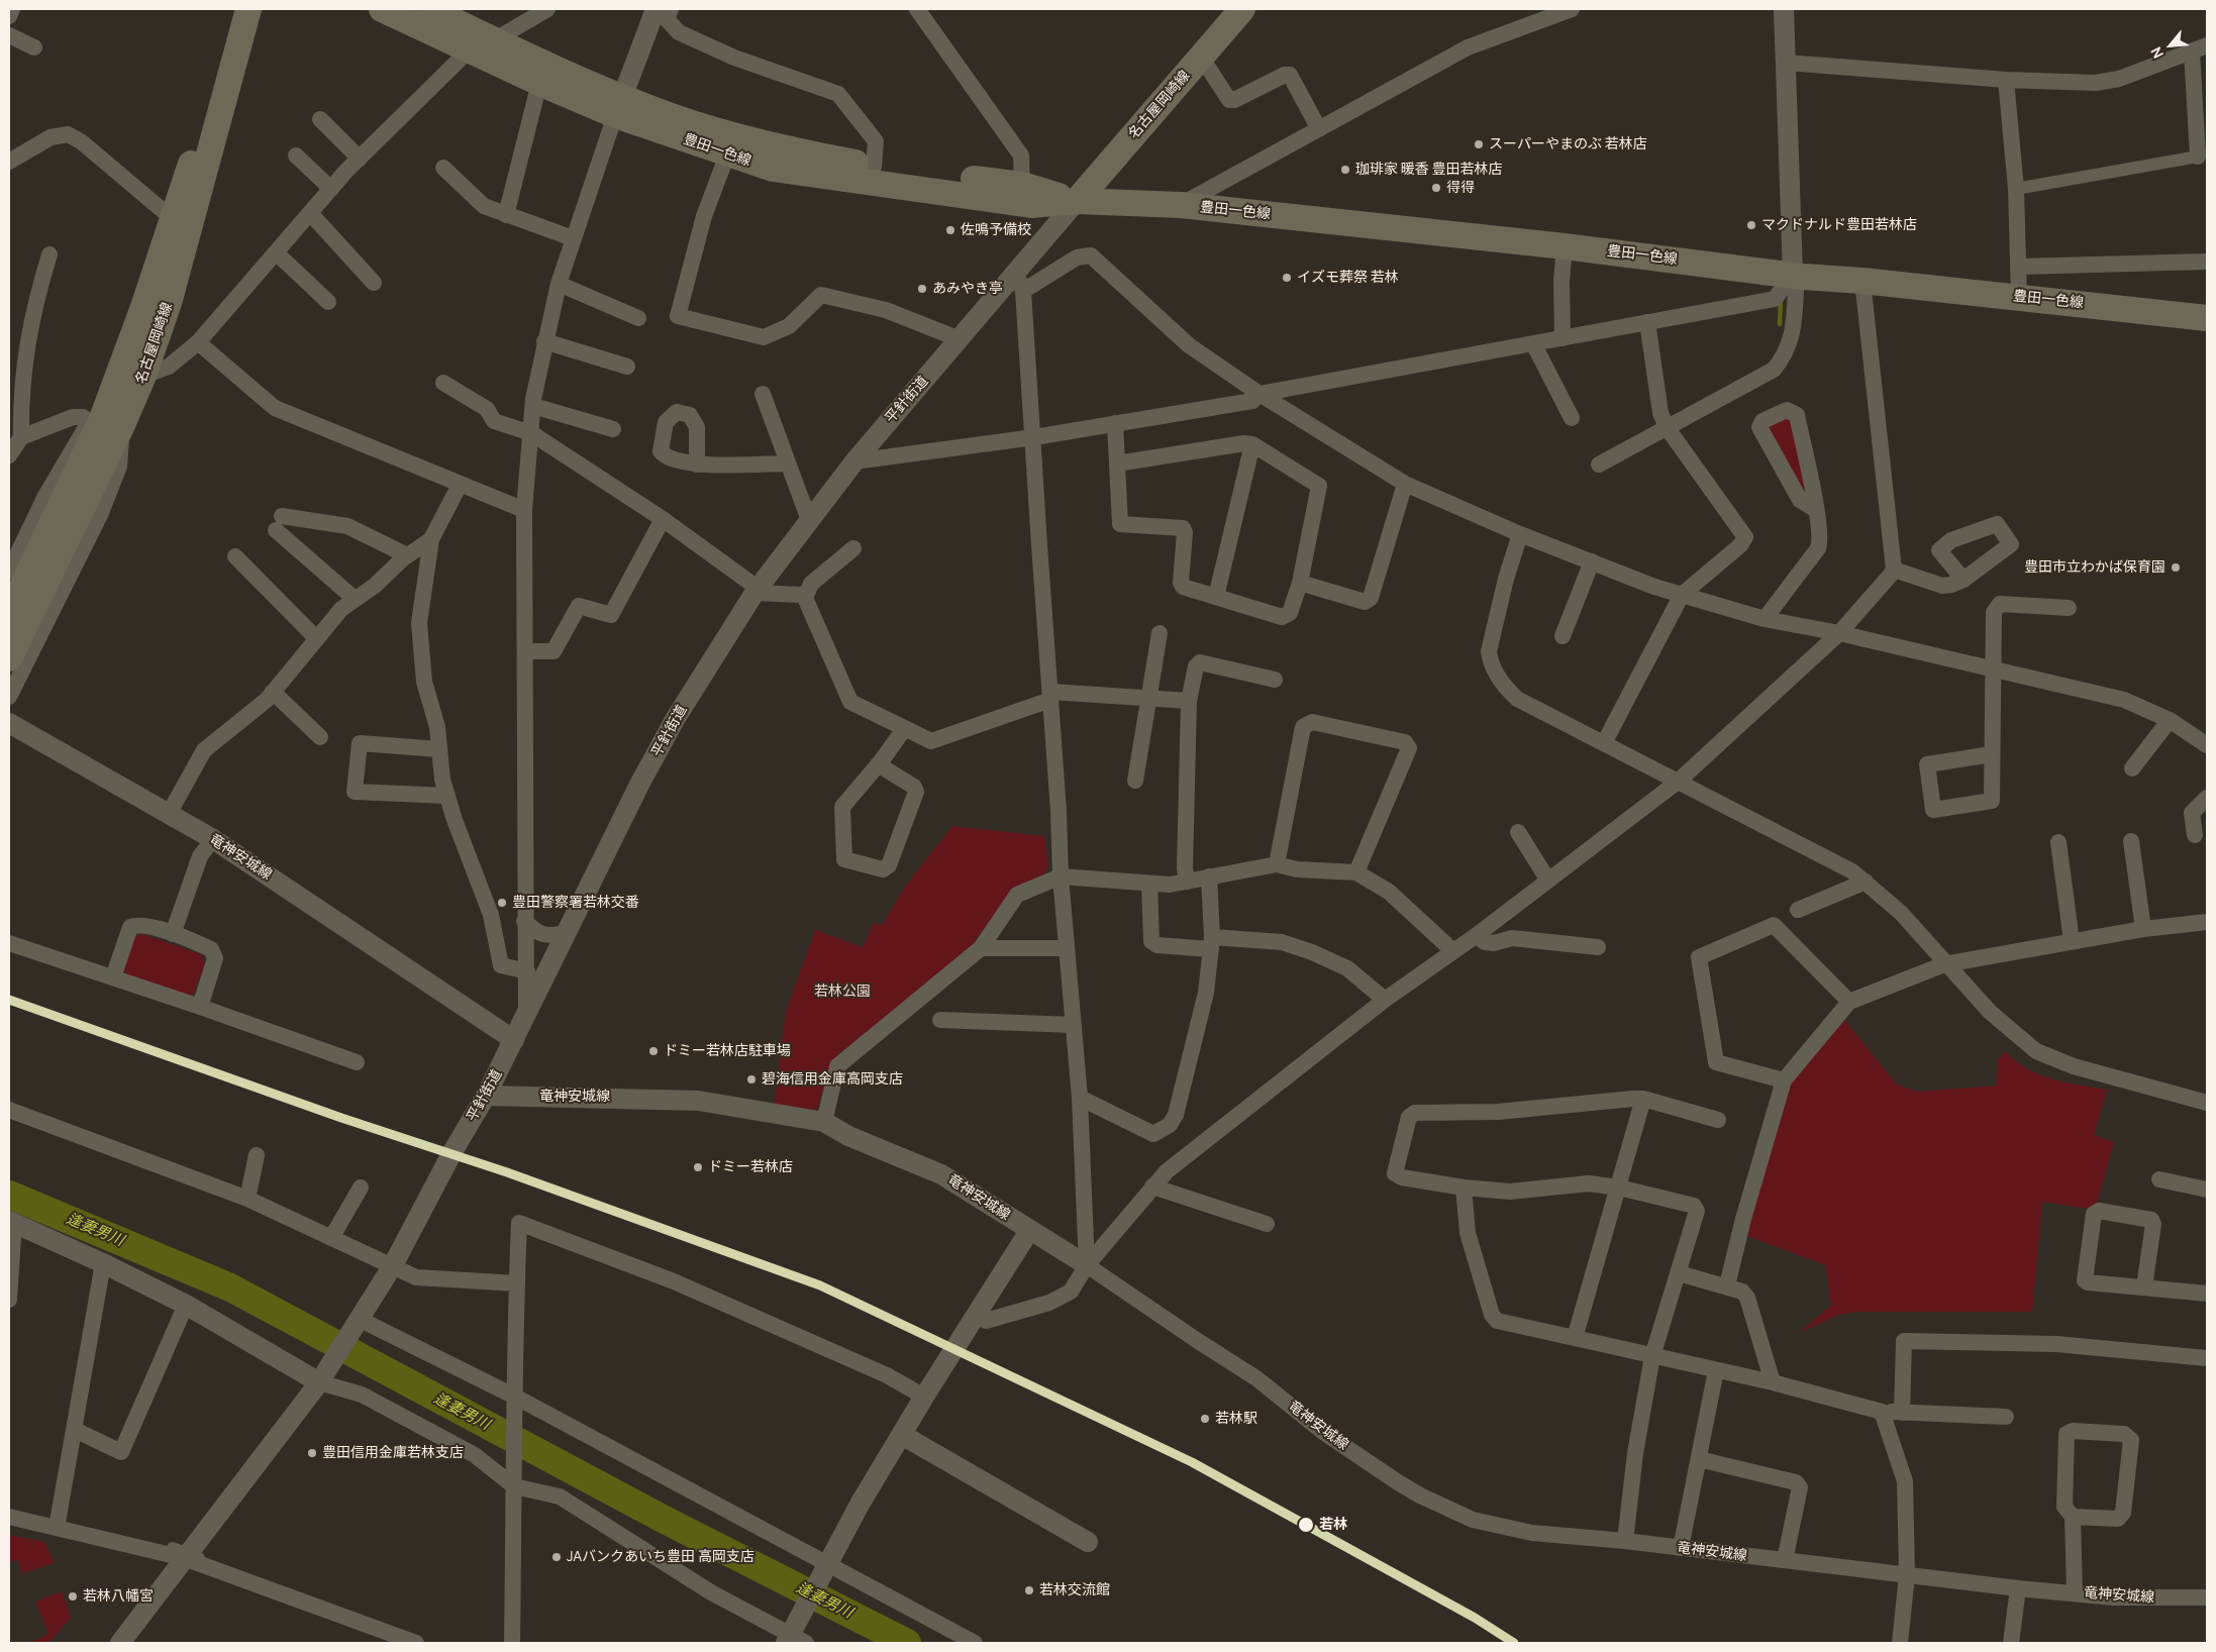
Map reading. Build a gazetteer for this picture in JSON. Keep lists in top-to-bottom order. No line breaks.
{"streets":{"main road":["名古屋岡崎線","豊田一色線"],"street":["平針街道","竜神安城線"]},"crossings":[["名古屋岡崎線","豊田一色線"],["名古屋岡崎線","平針街道"],["豊田一色線","平針街道"],["平針街道","竜神安城線"]],"water":["逢妻男川"],"parks":["若林公園"],"places":["スーパーやまのぶ 若林店","珈琲家 暖香 豊田若林店","得得","マクドナルド豊田若林店","佐鳴予備校","イズモ葬祭 若林","あみやき亭","豊田市立わかば保育園","豊田警察署若林交番","ドミー若林店駐車場","碧海信用金庫高岡支店","ドミー若林店","若林駅","豊田信用金庫若林支店","若林","JAバンクあいち豊田 高岡支店","若林交流館","若林八幡宮"],"north":"bottom left"}
